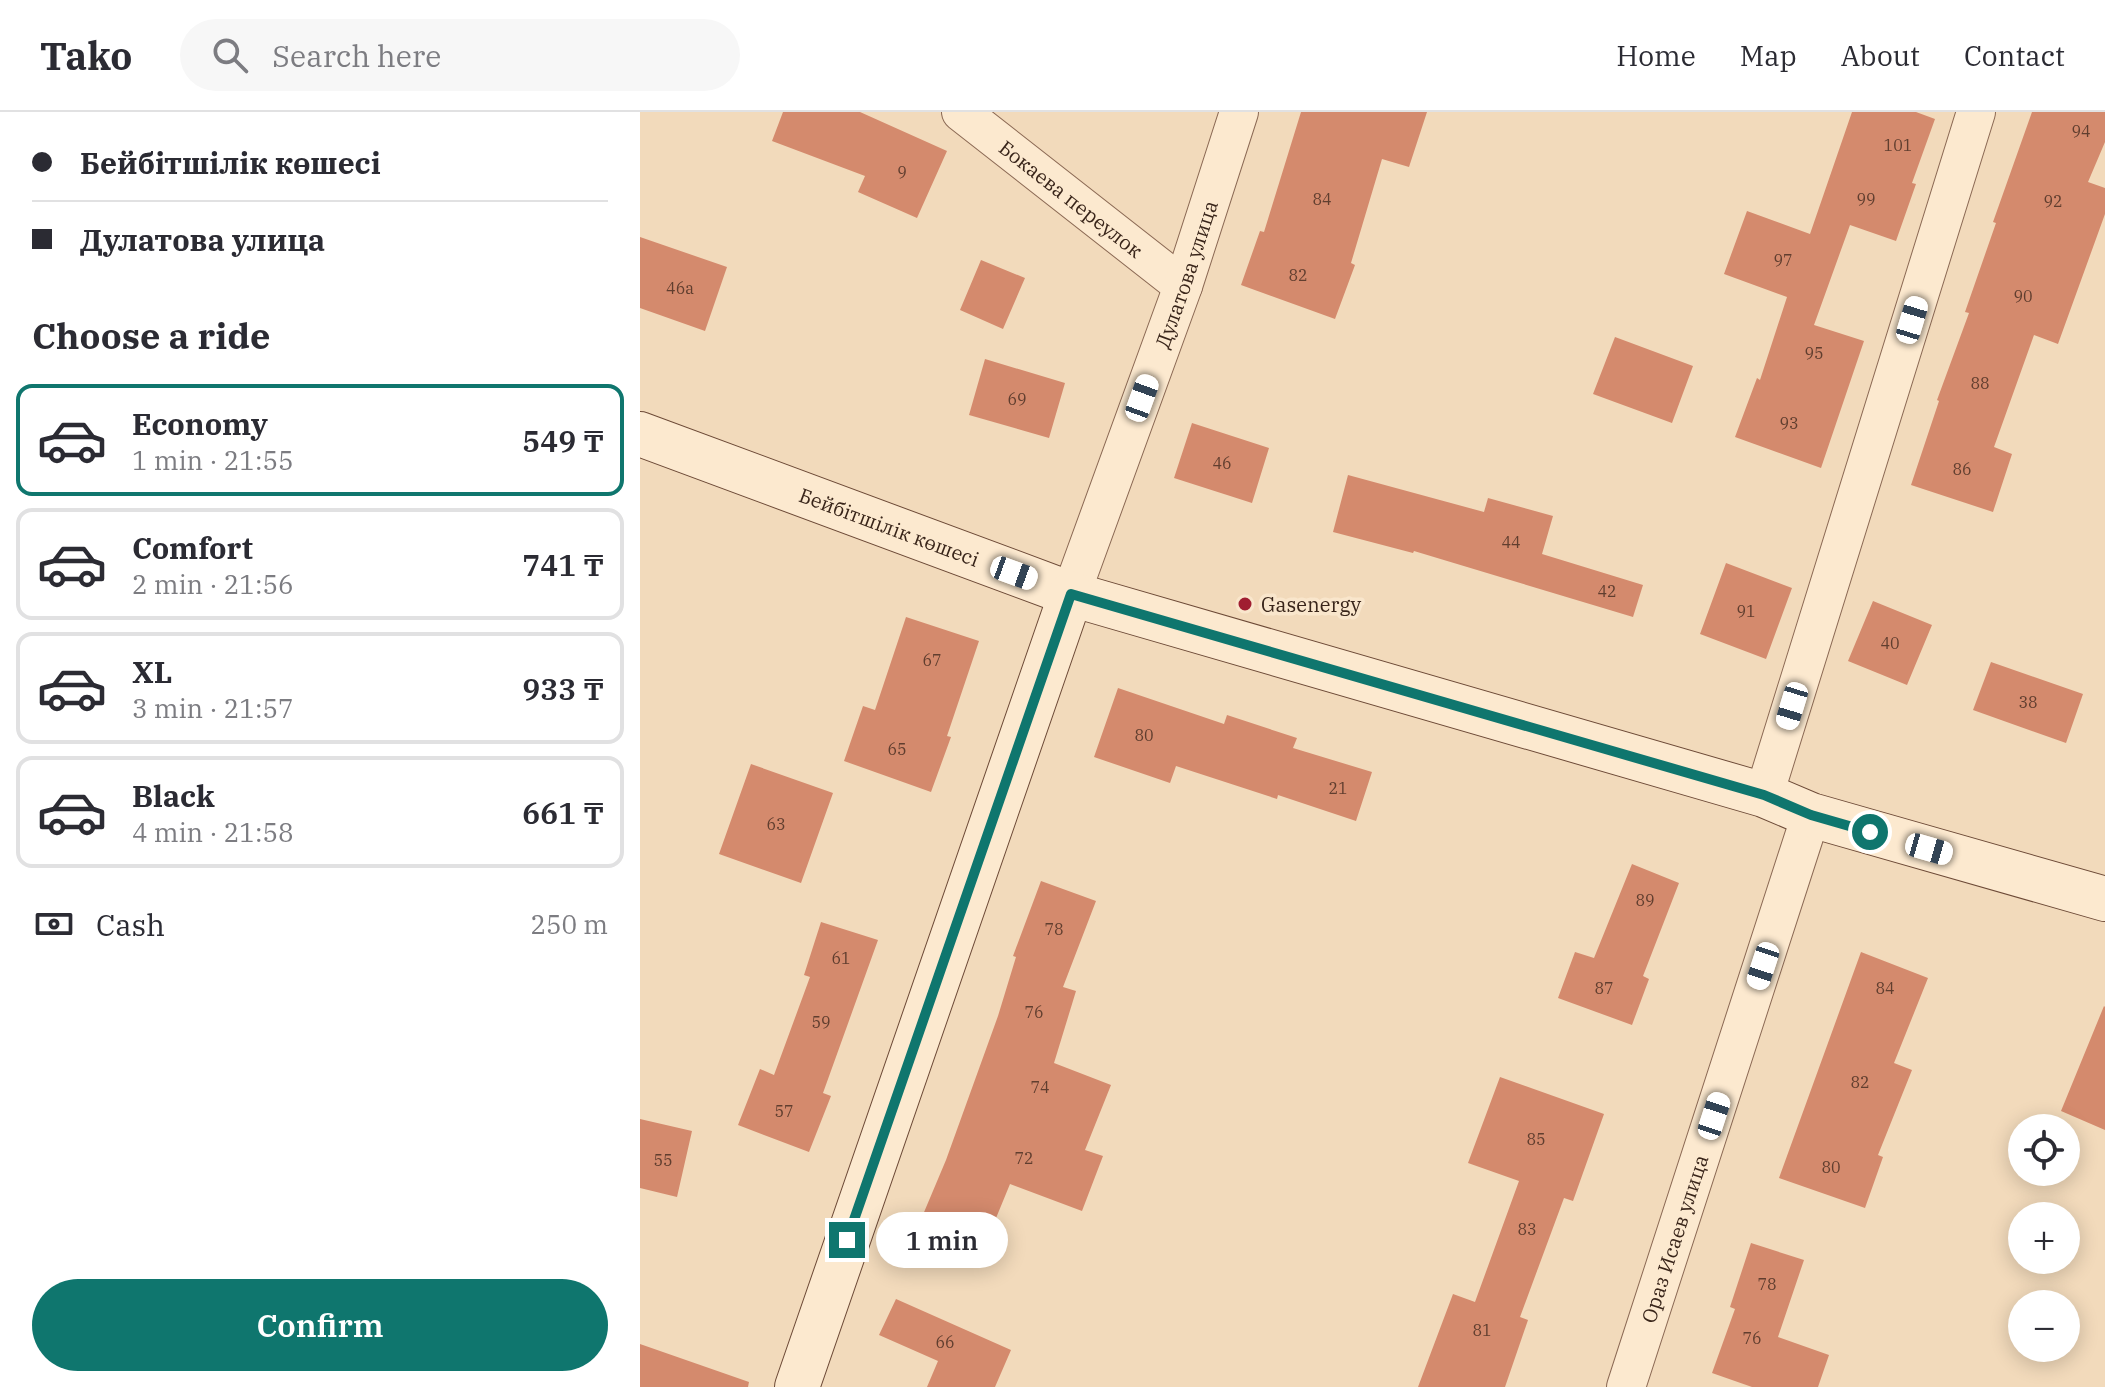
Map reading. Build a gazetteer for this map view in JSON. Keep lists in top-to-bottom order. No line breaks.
{"streets":{"street":["Бокаева переулок","Дулатова улица","Бейбітшілік көшесі","Ораз Исаев улица"]},"crossings":[["Бокаева переулок","Дулатова улица"],["Дулатова улица","Бейбітшілік көшесі"],["Бейбітшілік көшесі","Ораз Исаев улица"]],"places":["Gasenergy"],"house_numbers":["94","101","9","84","99","92","97","82","46а","90","95","88","69","93","46","86","44","42","91","40","67","38","80","65","21","63","89","78","61","87","84","76","59","82","74","57","85","72","55","80","83","78","81","76","66"],"page":{"header":"Tako","search":"Search here","nav":["Home","Map","About","Contact"],"banner":["Бейбітшілік көшесі","Дулатова улица"],"heading":"Choose a ride","list":[{"name":"Economy","note":"1 min · 21:55","value":"549 ₸"},{"name":"Comfort","note":"2 min · 21:56","value":"741 ₸"},{"name":"XL","note":"3 min · 21:57","value":"933 ₸"},{"name":"Black","note":"4 min · 21:58","value":"661 ₸"}],"pay":["Cash","250 m"],"map_buttons":["+","−"],"bubble":"1 min","buttons":"Confirm"}}
